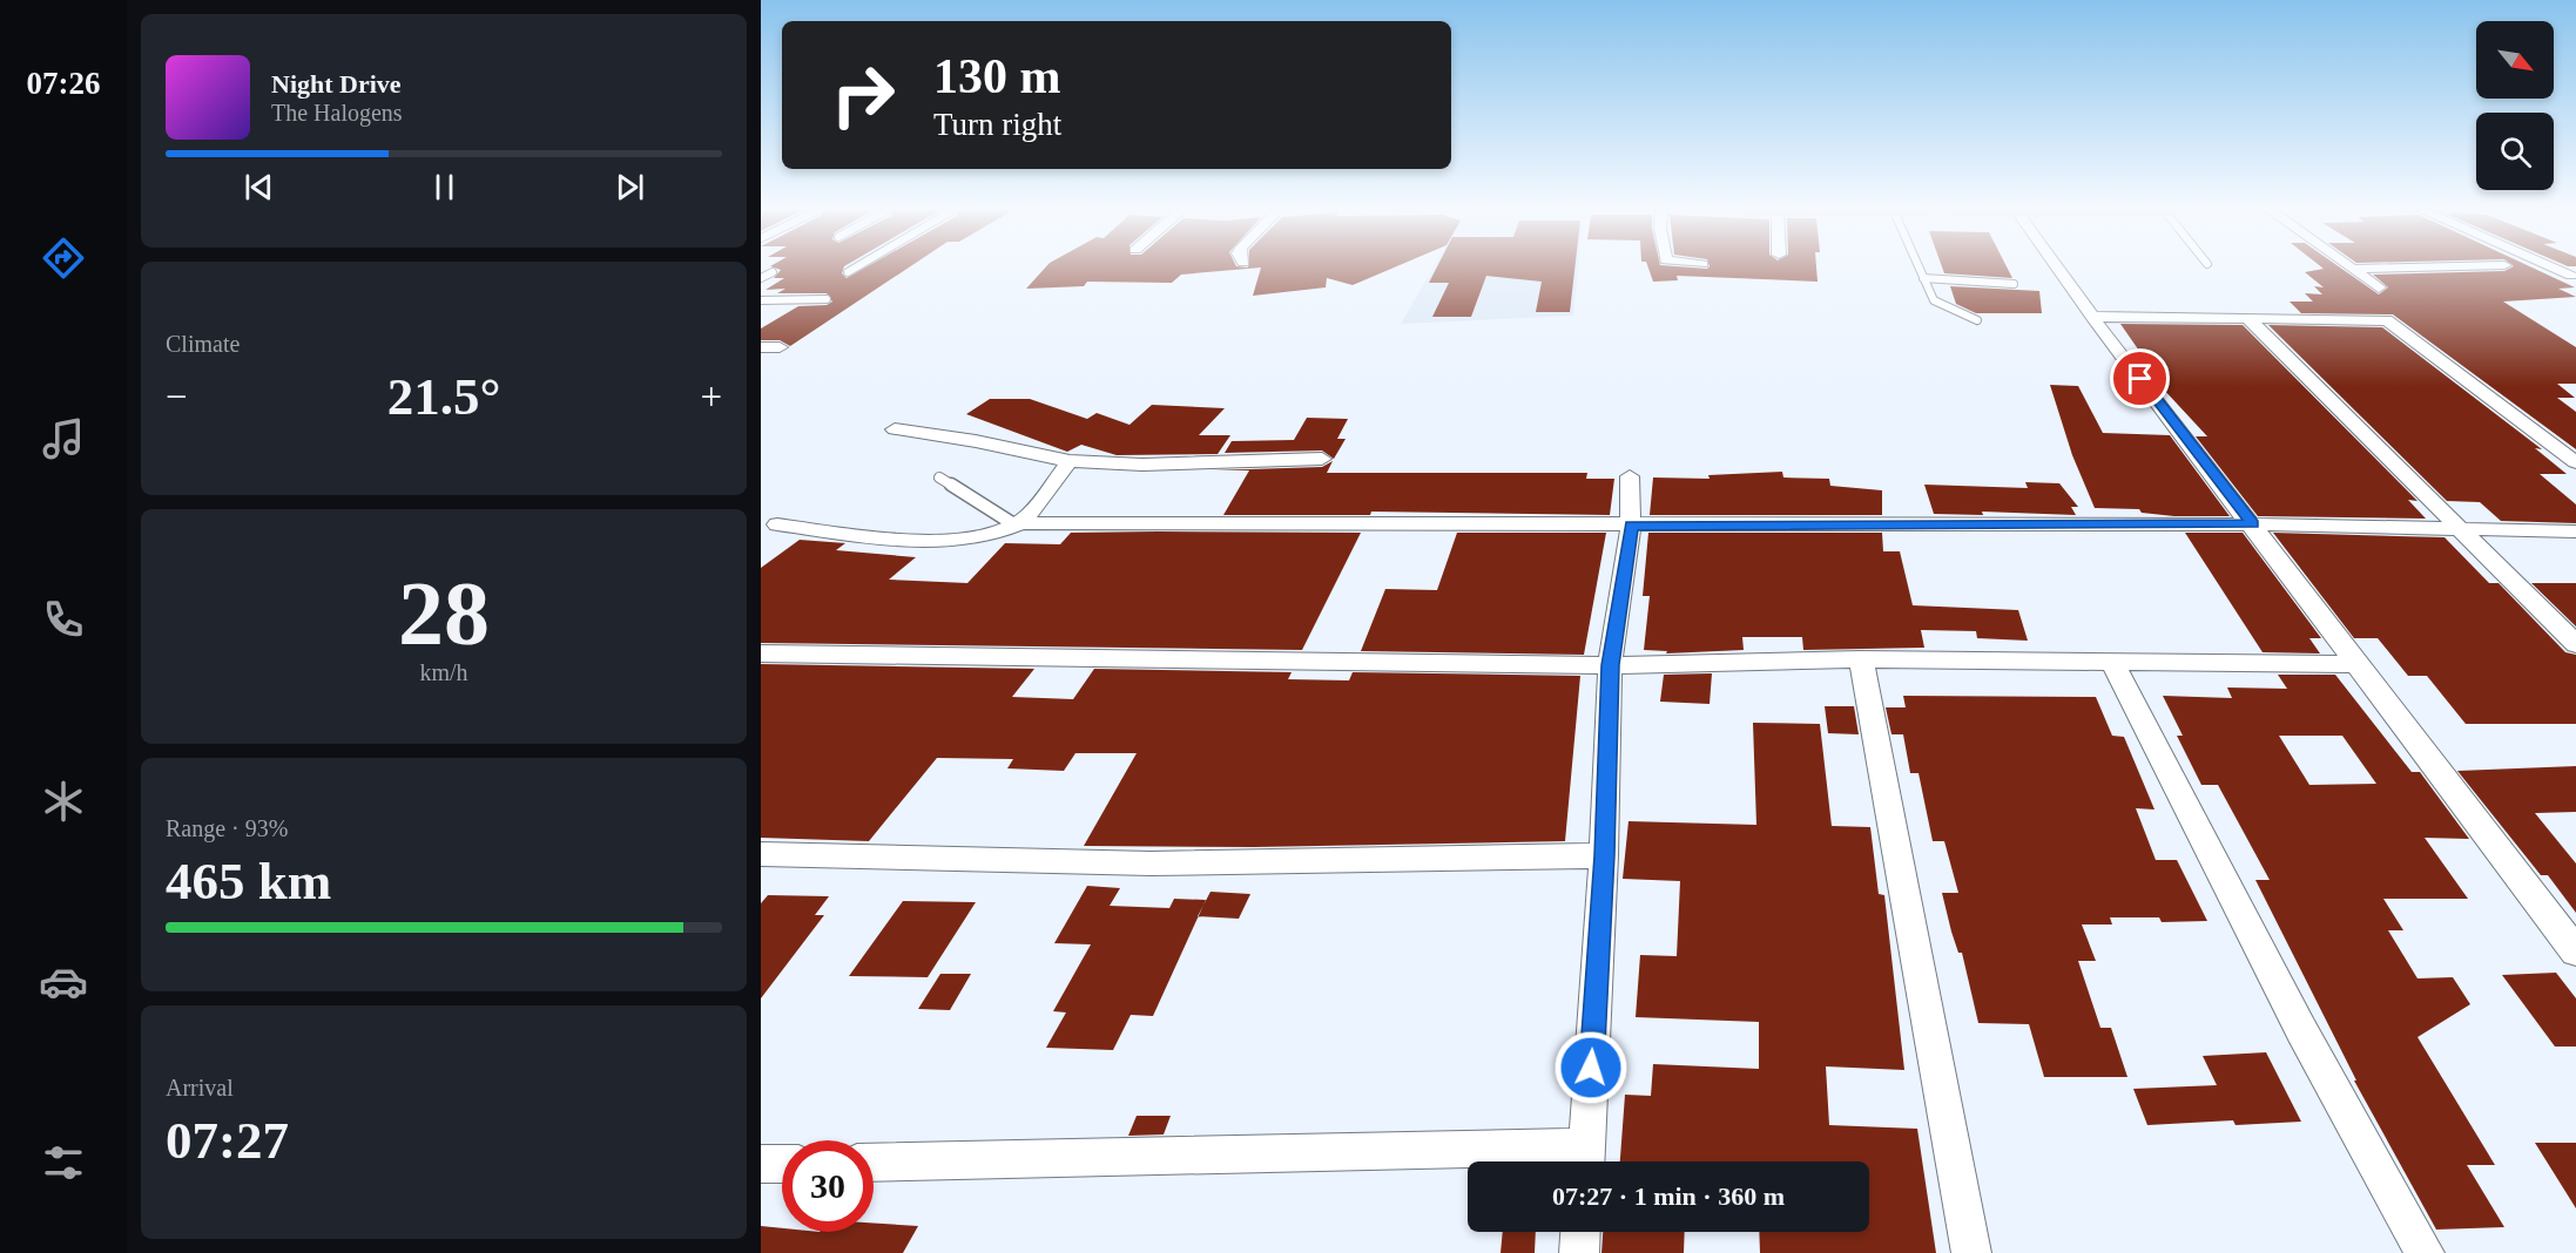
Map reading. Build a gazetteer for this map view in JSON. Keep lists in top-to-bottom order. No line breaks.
{"north":"bottom right","page":{"tabs":"07:26","turn":["130 m","Turn right"],"song":["Night Drive","The Halogens"],"tile":["Climate",["28","km/h"],["Range · 93%","465 km"],["Arrival","07:27"]],"heat":["−","21.5°","+"],"limit":"30","trip":"07:27 · 1 min · 360 m"}}
